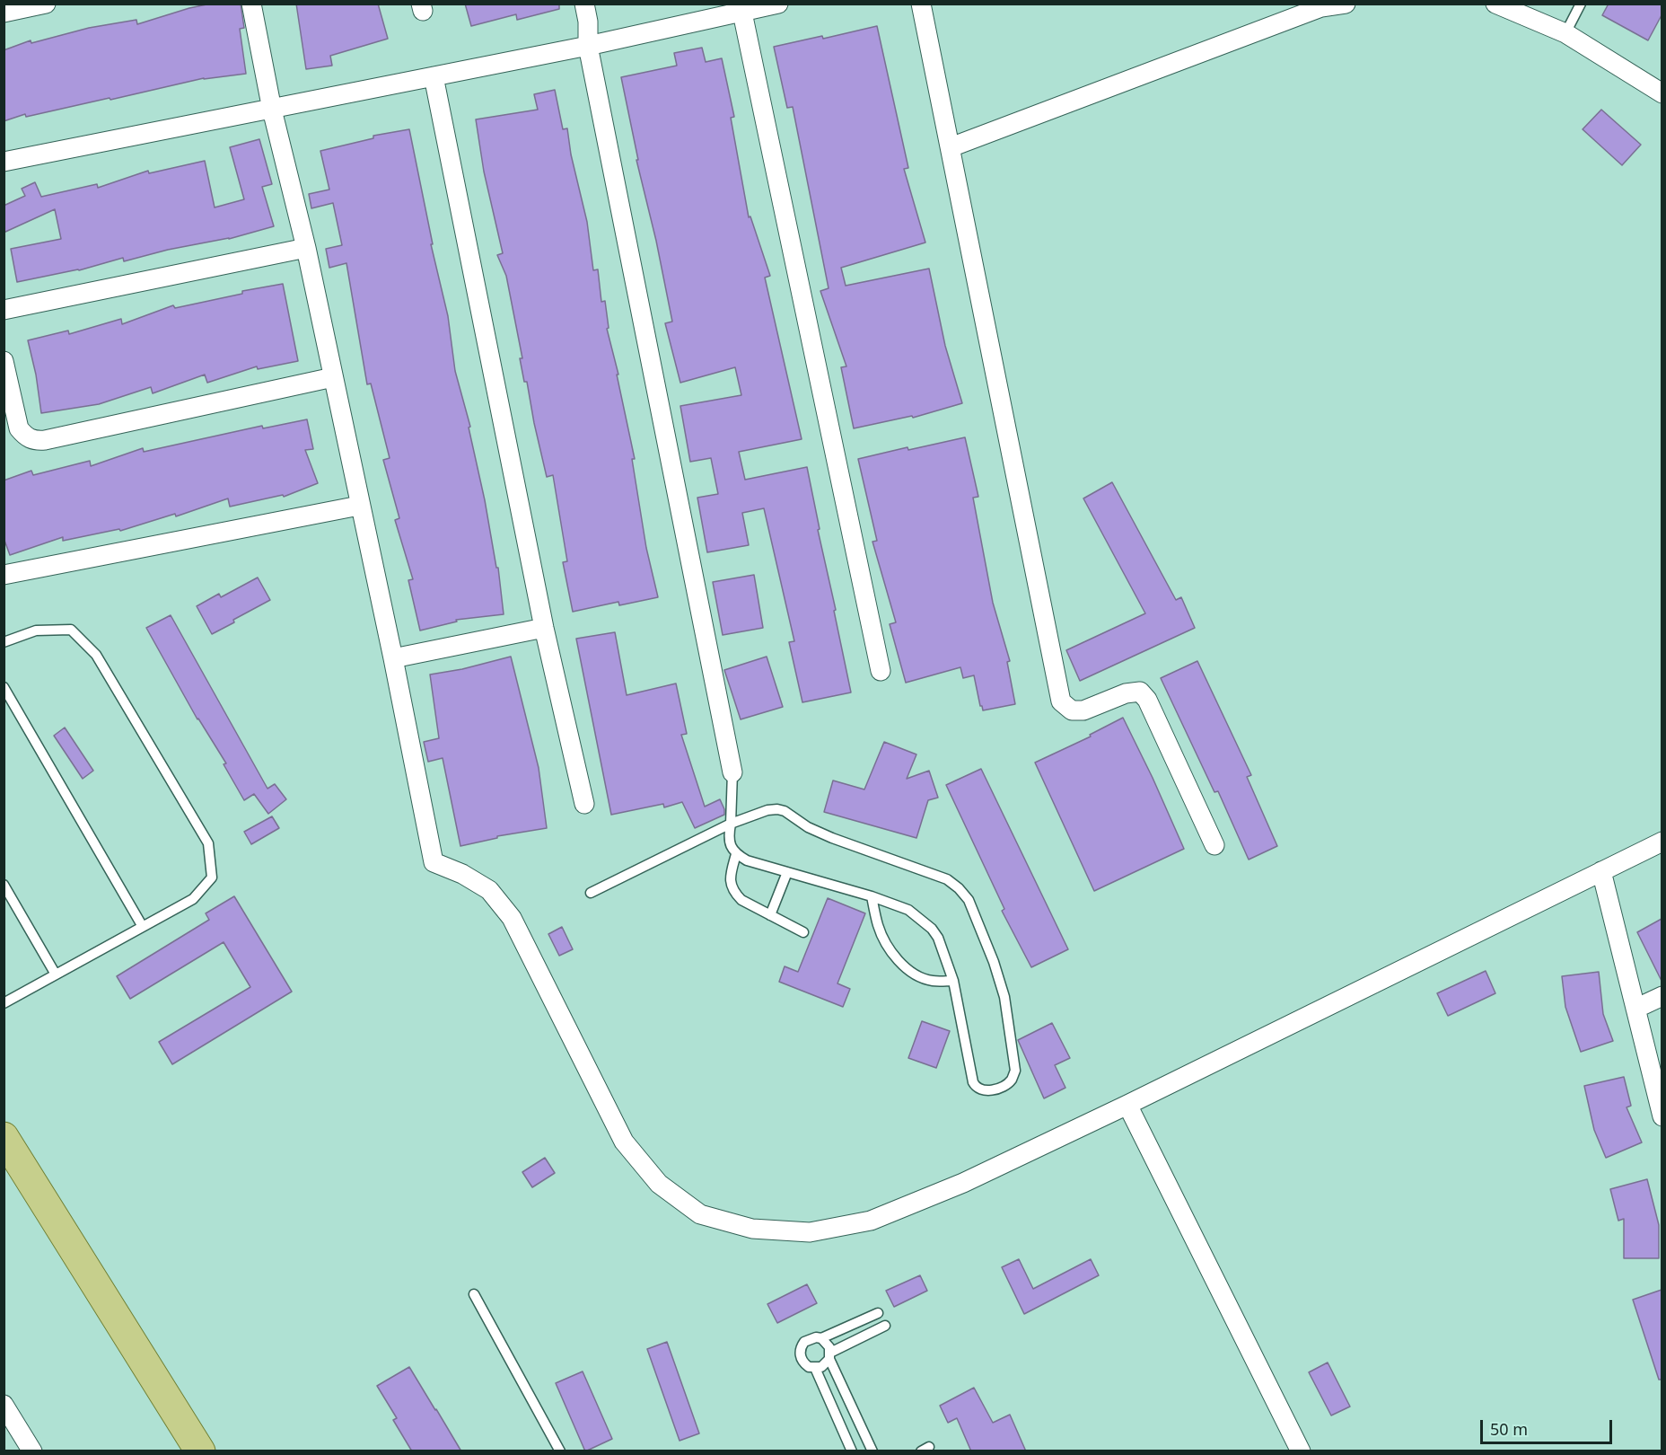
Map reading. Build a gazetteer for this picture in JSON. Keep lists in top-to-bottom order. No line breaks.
{"scale_bar":"50 m"}
